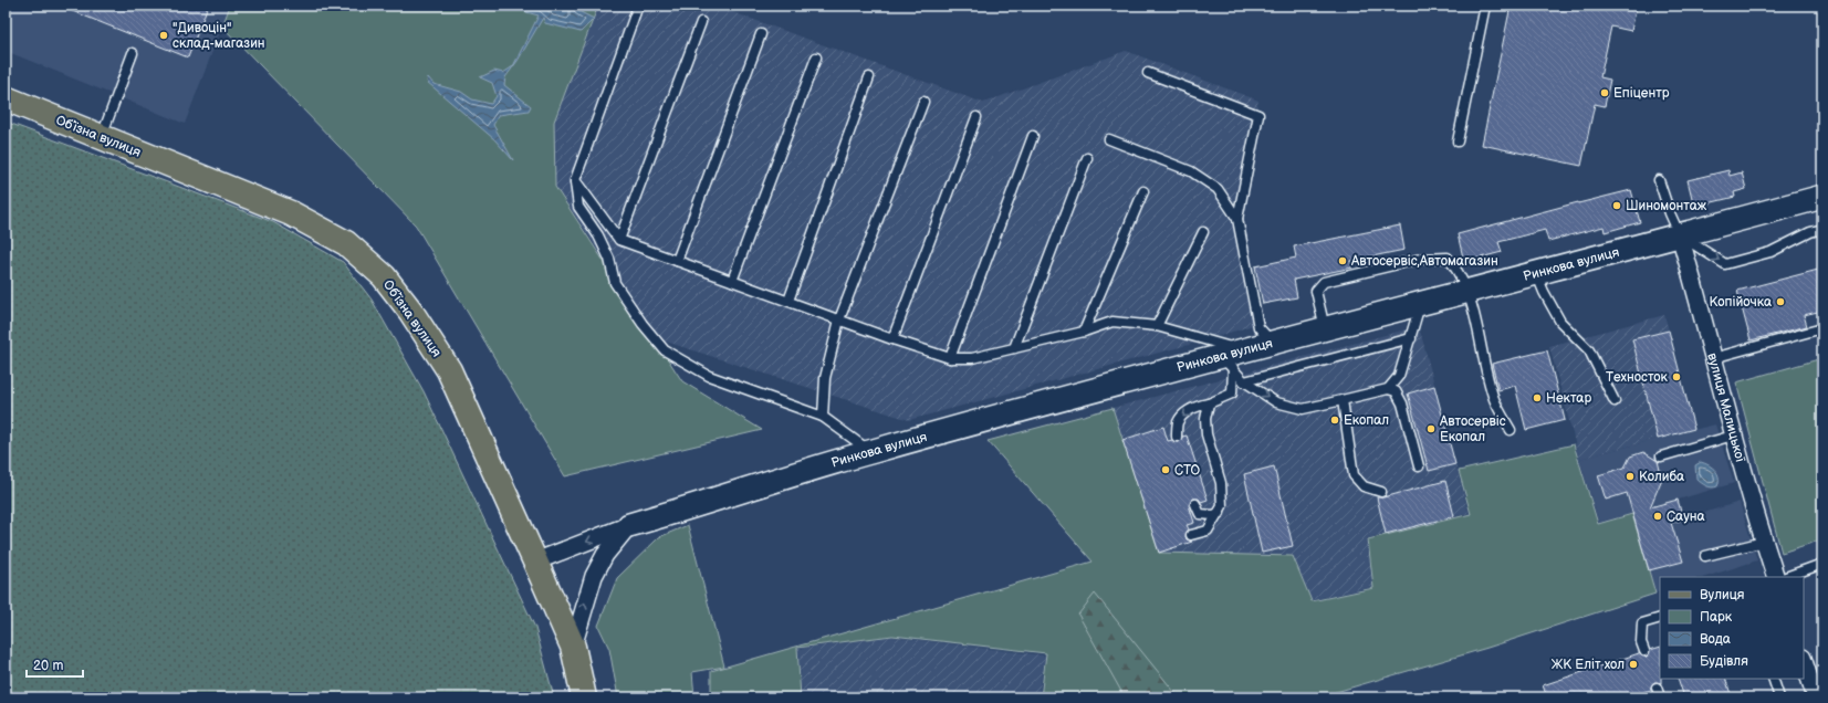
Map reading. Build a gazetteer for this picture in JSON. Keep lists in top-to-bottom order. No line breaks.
{"streets":{"main road":["Обʼїзна вулиця","Ринкова вулиця"],"street":["вулиця Малицької"]},"crossings":[["Обʼїзна вулиця","Ринкова вулиця"],["Ринкова вулиця","вулиця Малицької"]],"places":["\"Дивоцін\" склад-магазин","Епіцентр","Шиномонтаж","Автосервіс,Автомагазин","Копійочка","Техносток","Нектар","Екопал","Автосервіс Екопал","СТО","Колиба","Сауна","ЖК Еліт хол"],"legend":["Вулиця","Парк","Вода","Будівля"],"scale_bar":"20 m"}
